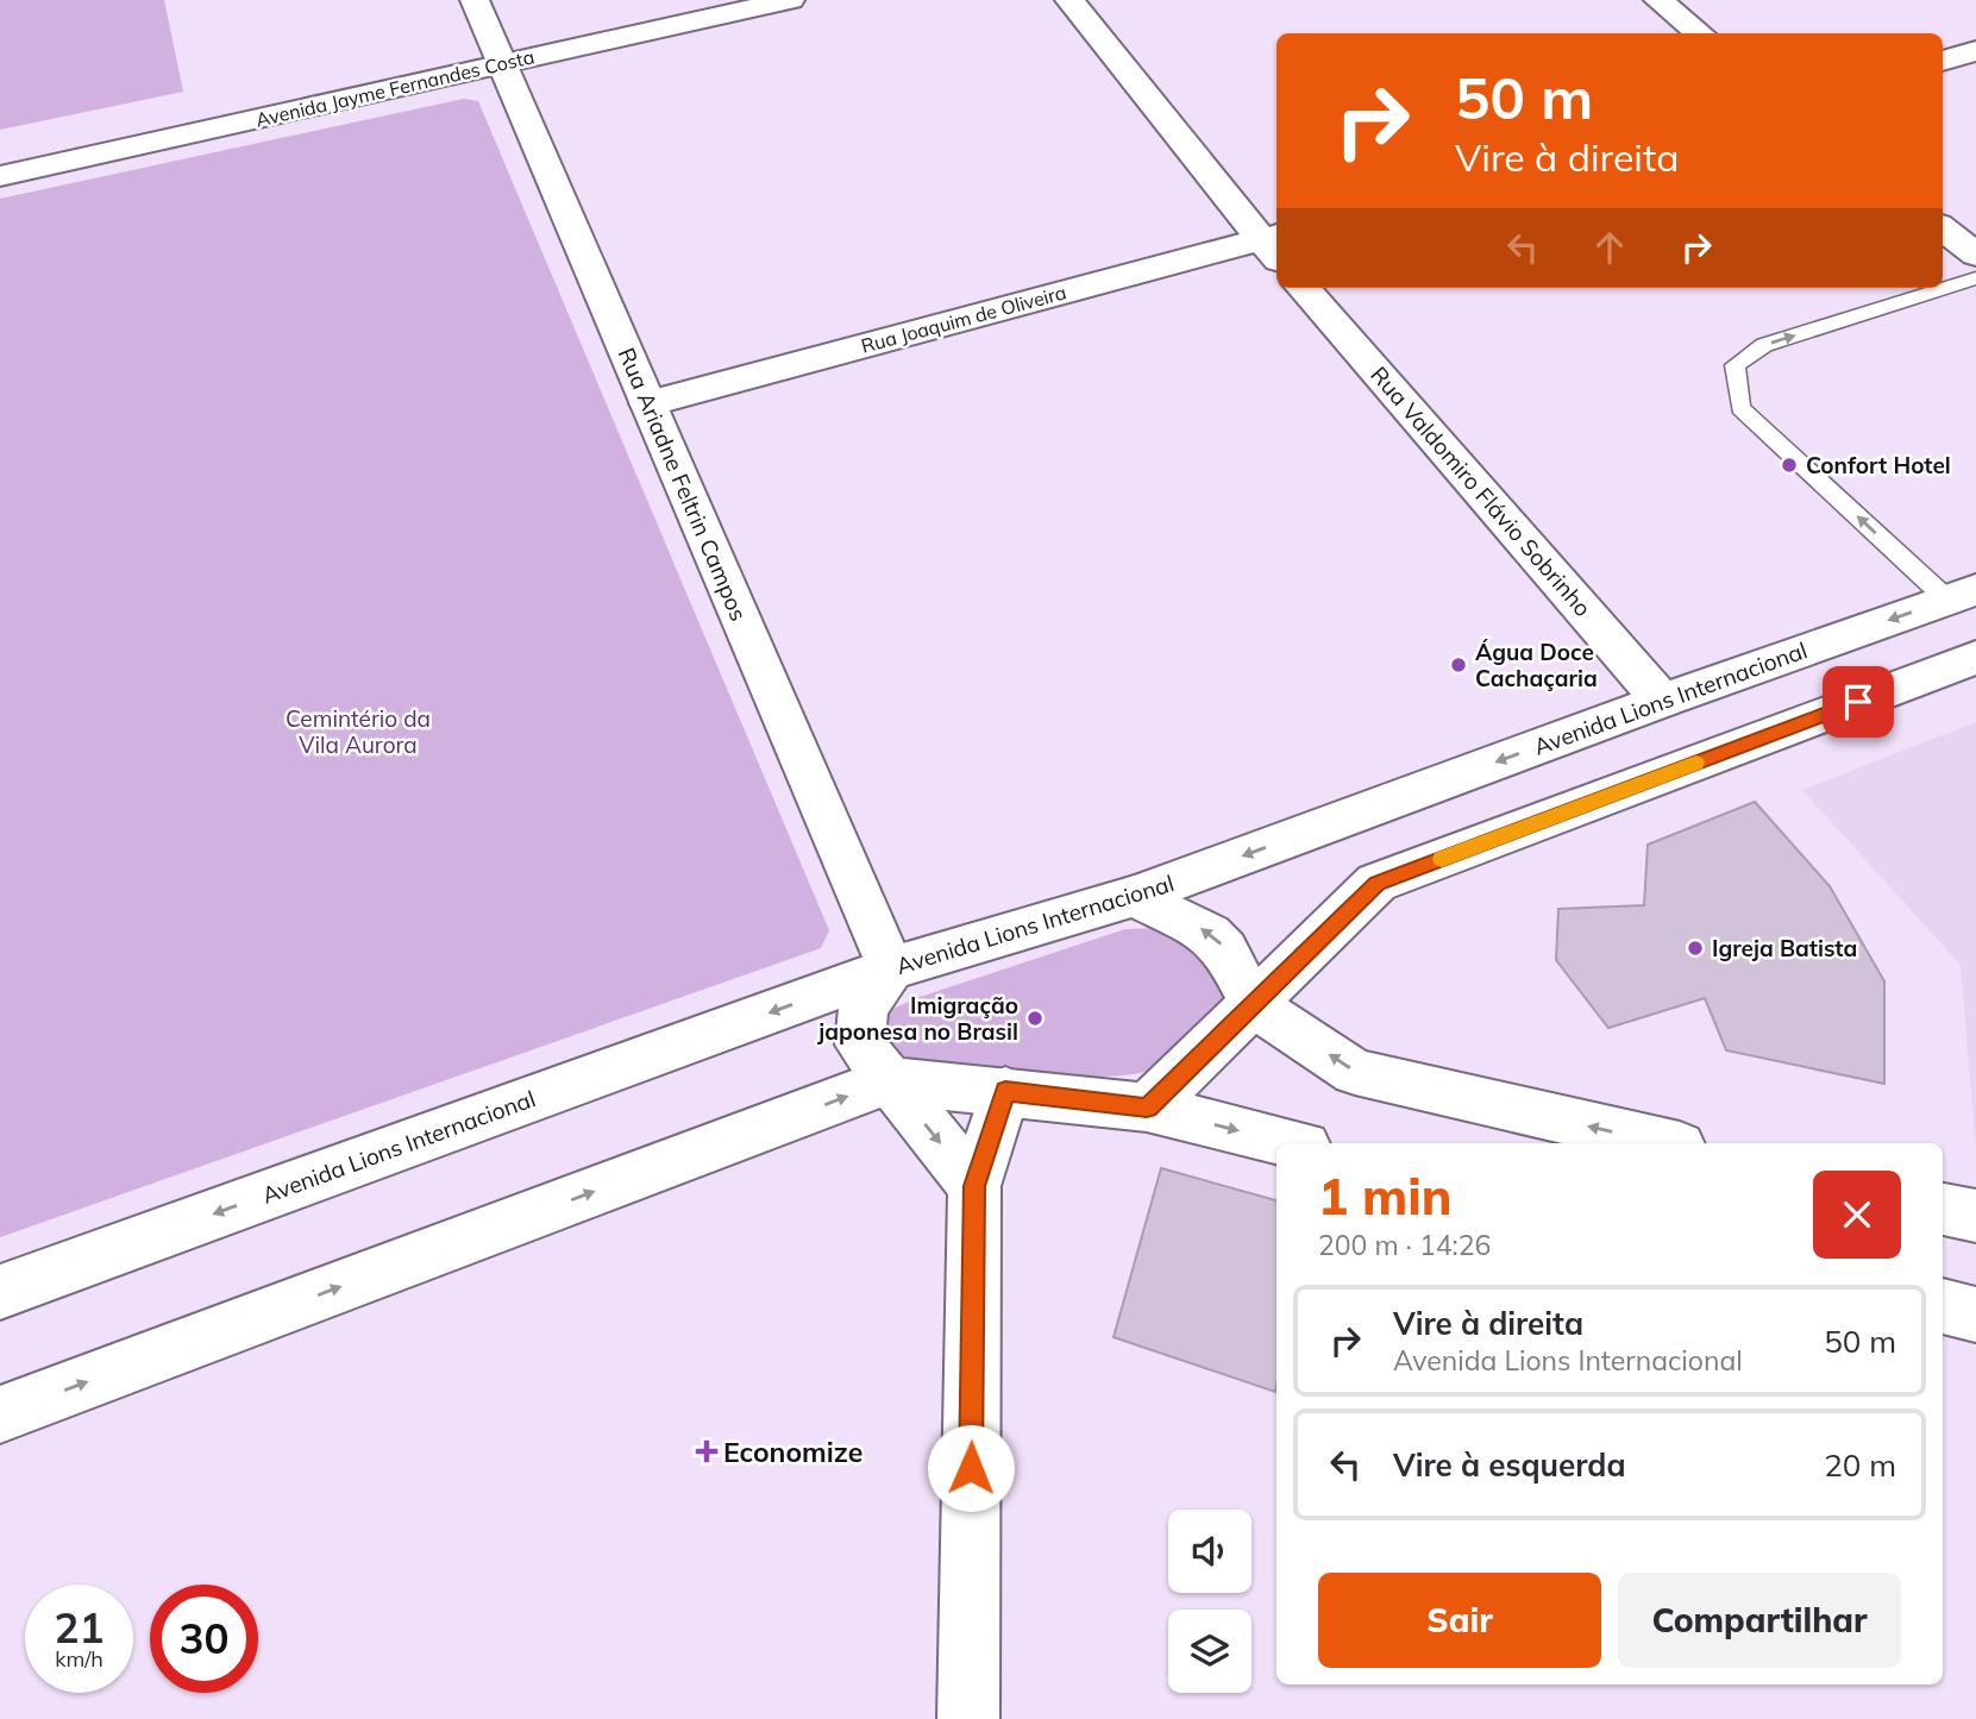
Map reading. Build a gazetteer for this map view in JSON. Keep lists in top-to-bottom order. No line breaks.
{"streets":{"main road":["Avenida Jayme Fernandes Costa","Rua Joaquim de Oliveira","Rua Ariadne Feltrin Campos","Rua Valdomiro Flávio Sobrinho","Avenida Lions Internacional"]},"crossings":[["Avenida Jayme Fernandes Costa","Rua Ariadne Feltrin Campos"],["Rua Joaquim de Oliveira","Rua Ariadne Feltrin Campos"],["Rua Ariadne Feltrin Campos","Avenida Lions Internacional"],["Rua Valdomiro Flávio Sobrinho","Avenida Lions Internacional"]],"parks":["Cemintério da Vila Aurora"],"places":{"other":["Confort Hotel","Água Doce Cachaçaria","Igreja Batista","Imigração japonesa no Brasil"],"health":["Economize"]},"page":{"turn":["50 m","Vire à direita"],"heading":["1 min","200 m · 14:26"],"list":[{"name":"Vire à direita","note":"Avenida Lions Internacional","value":"50 m"},{"name":"Vire à esquerda","value":"20 m"}],"buttons":["Sair","Compartilhar"],"speed":"21 km/h","limit":"30"}}
